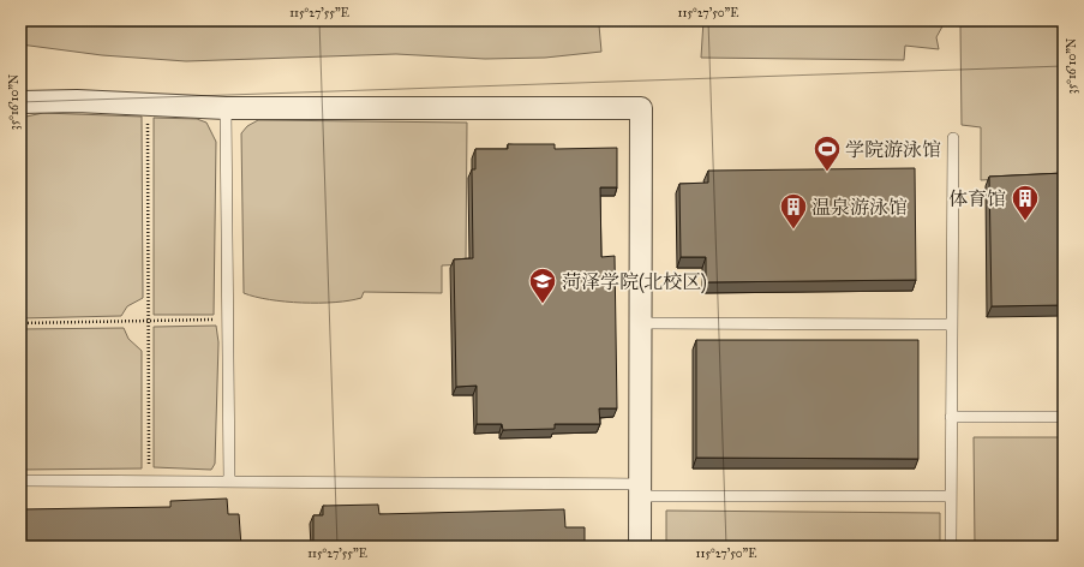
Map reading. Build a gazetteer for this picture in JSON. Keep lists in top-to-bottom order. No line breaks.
{"places":{"sports":["学院游泳馆"],"building":["体育馆","温泉游泳馆"],"school or university":["菏泽学院(北校区)"]},"coordinates":["115°27'55\"E","115°27'50\"E","35°16'10\"N"]}
